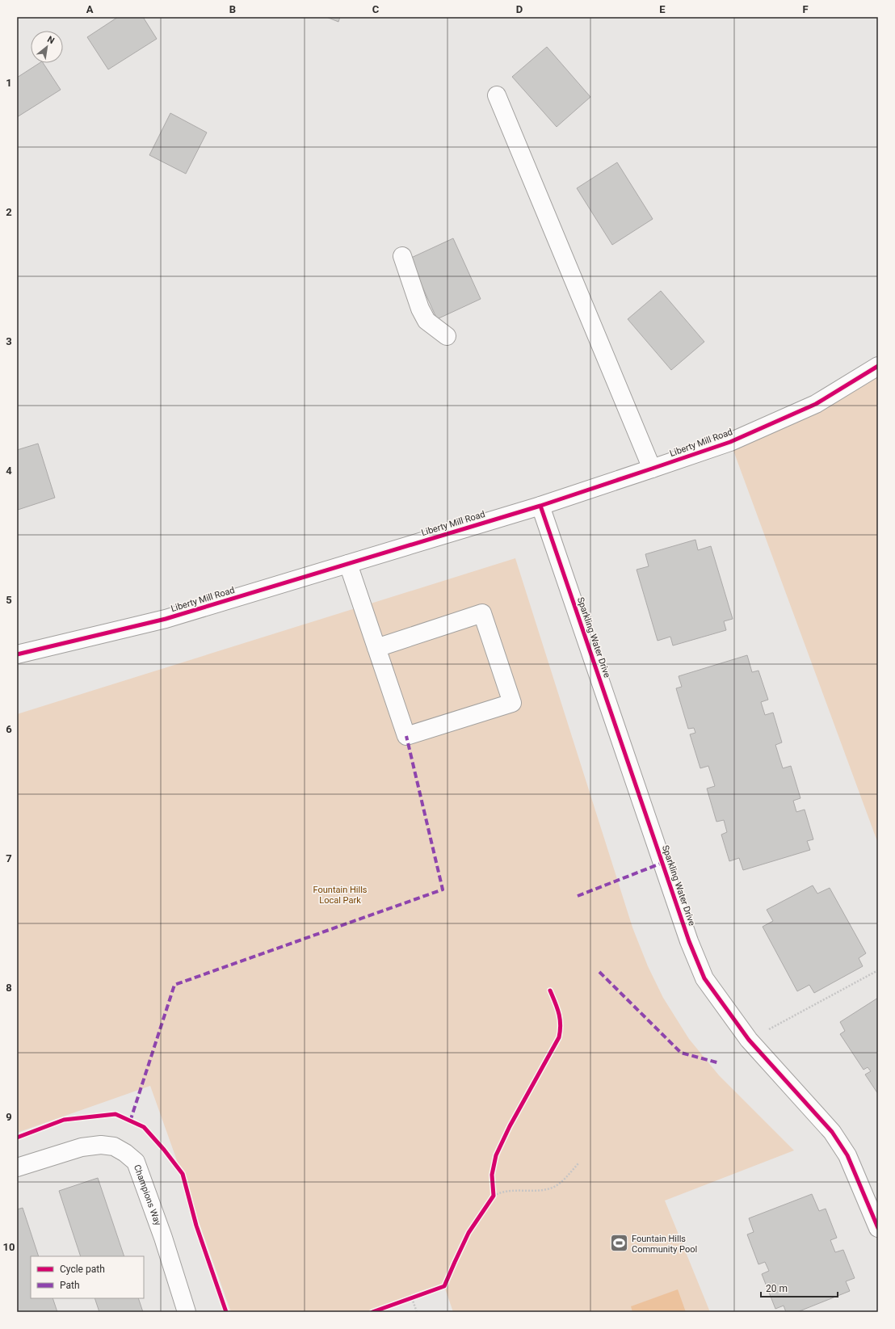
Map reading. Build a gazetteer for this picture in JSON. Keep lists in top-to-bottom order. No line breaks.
{"streets":{"street":["Liberty Mill Road","Sparkling Water Drive","Champions Way"]},"crossings":[["Liberty Mill Road","Sparkling Water Drive"]],"parks":["Fountain Hills Local Park"],"places":{"sports":["Fountain Hills Community Pool"]},"legend":["Cycle path","Path"],"scale_bar":"20 m","north":"top right","grid":{"columns":["A","B","C","D","E","F"],"rows":["1","2","3","4","5","6","7","8","9","10"]}}
